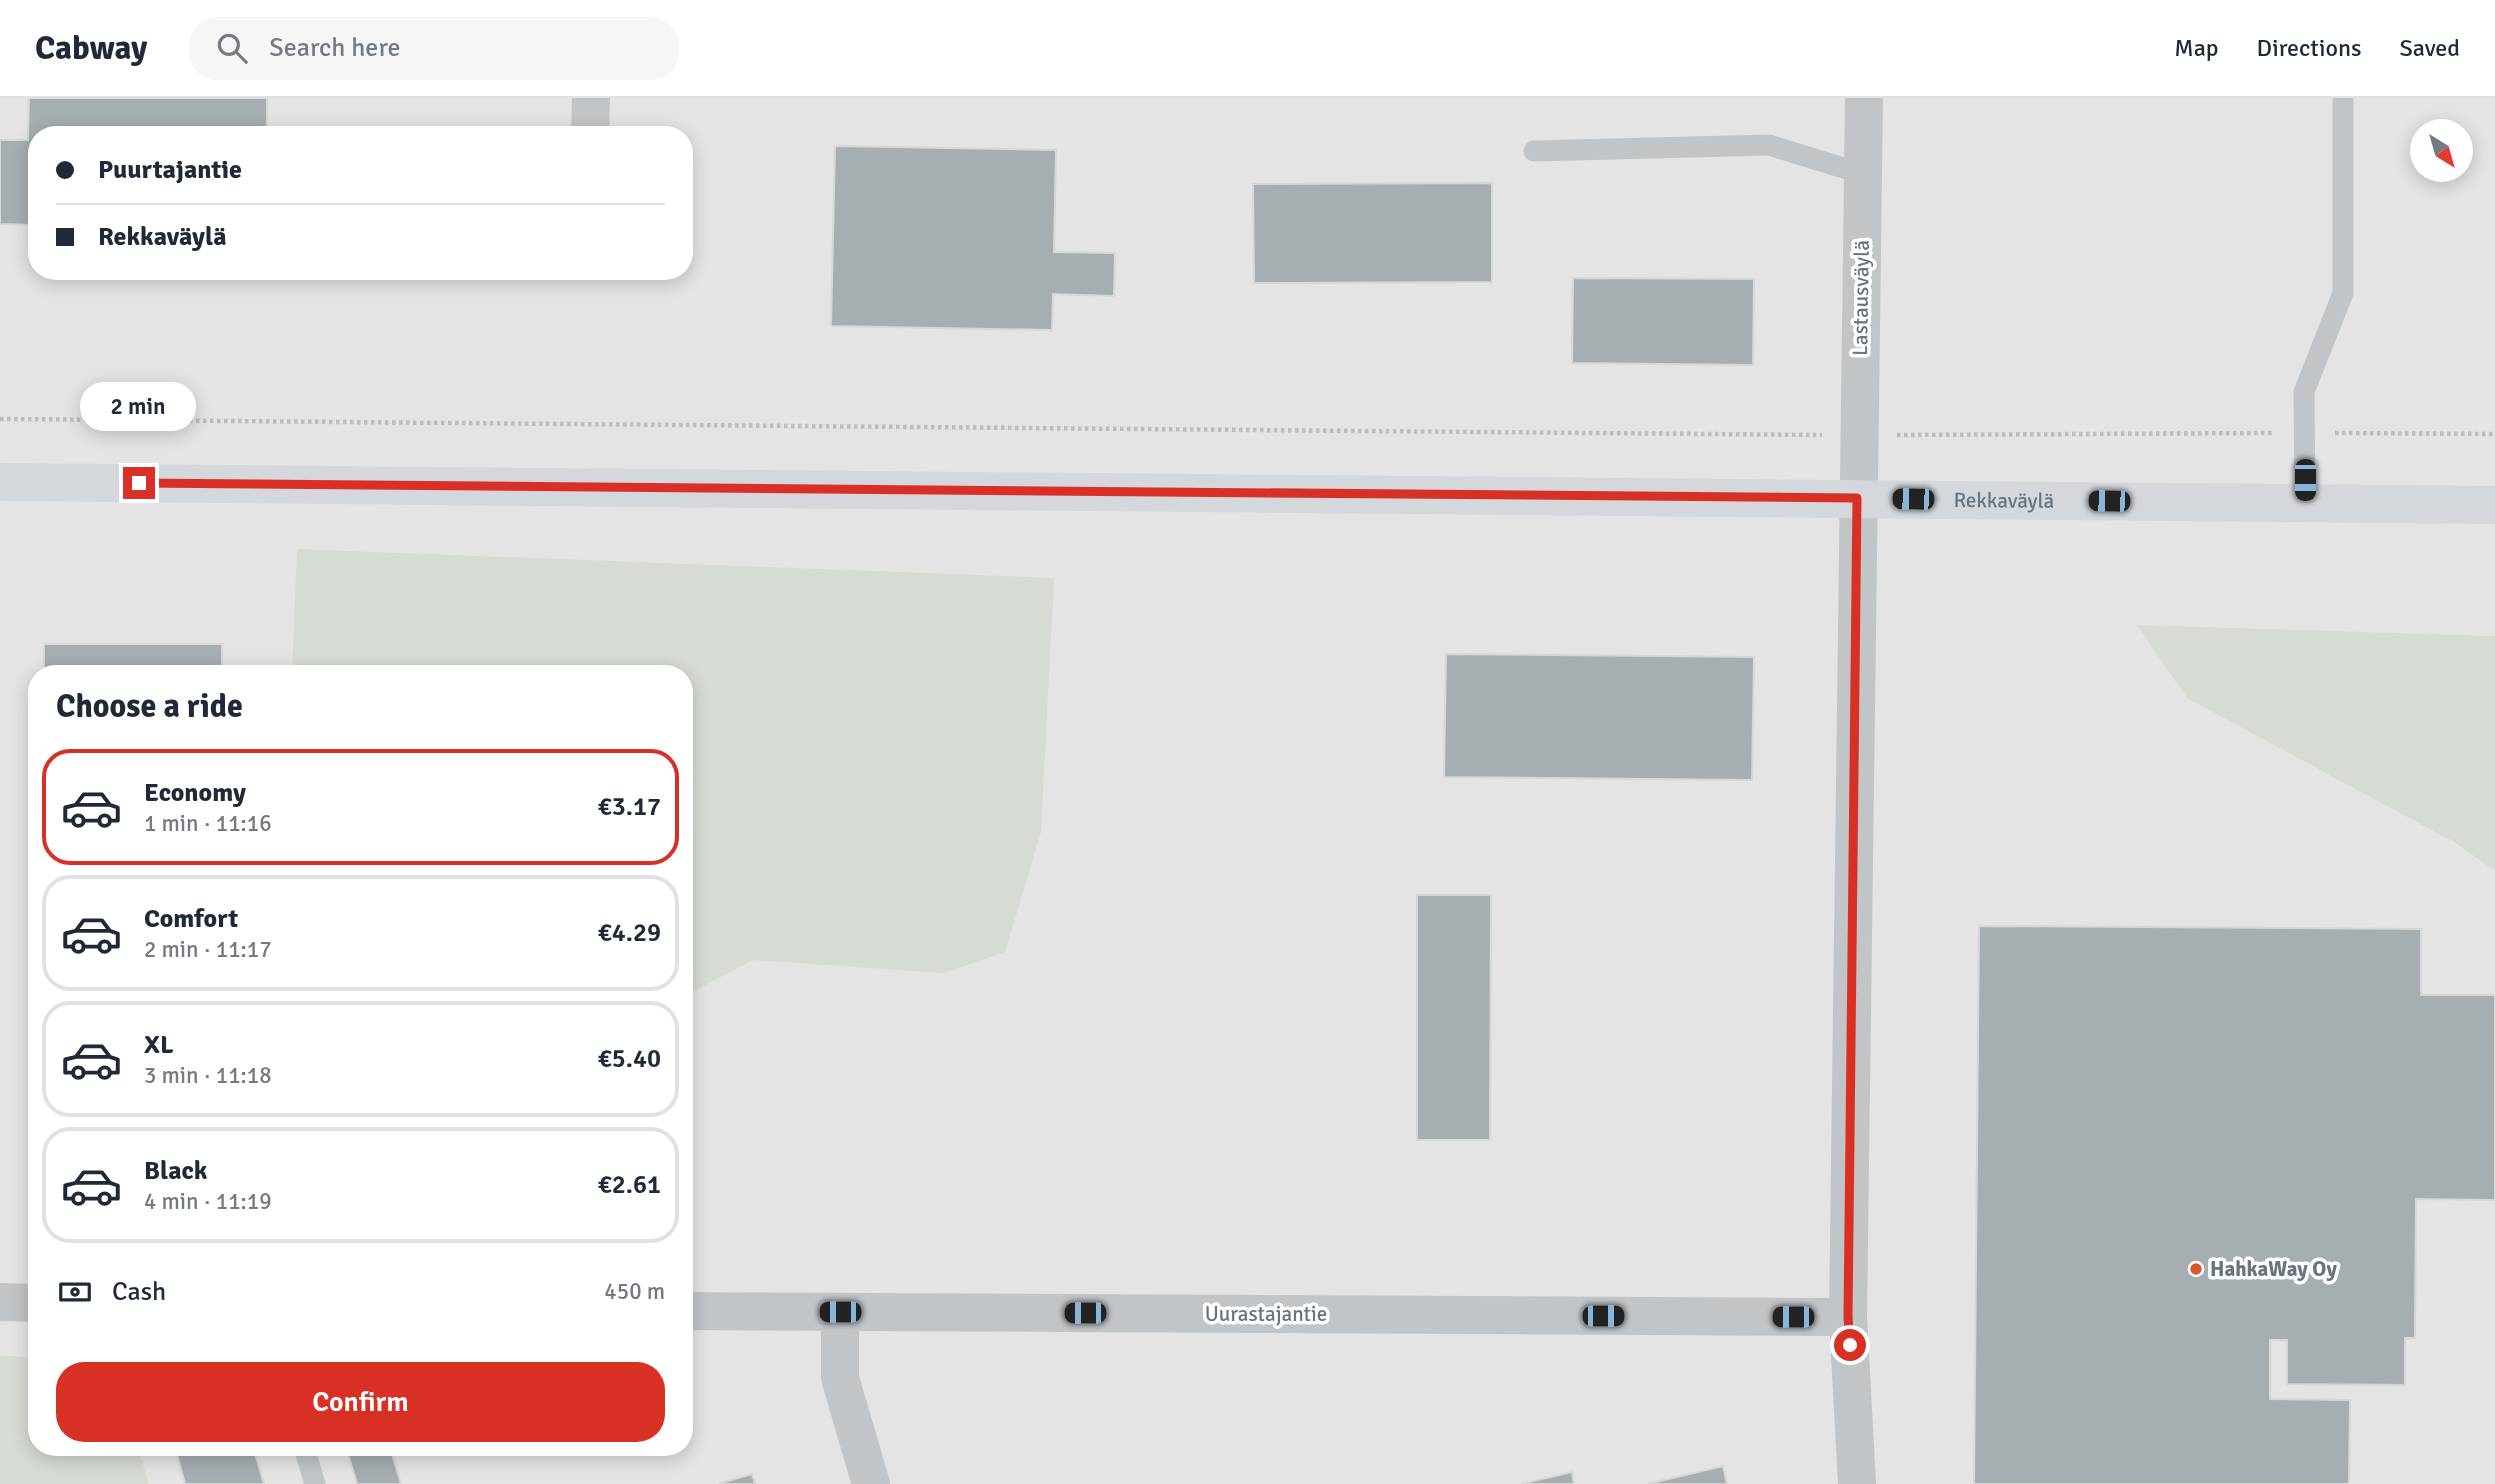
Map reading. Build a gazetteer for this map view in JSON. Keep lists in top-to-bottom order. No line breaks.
{"streets":{"street":["Lastausväylä","Rekkaväylä","Uurastajantie"]},"crossings":[["Lastausväylä","Rekkaväylä"],["Lastausväylä","Uurastajantie"]],"places":["HahkaWay Oy"],"north":"bottom right","page":{"header":"Cabway","search":"Search here","nav":["Map","Directions","Saved"],"banner":["Puurtajantie","Rekkaväylä"],"bubble":"2 min","heading":"Choose a ride","list":[{"name":"Economy","note":"1 min · 11:16","value":"€3.17"},{"name":"Comfort","note":"2 min · 11:17","value":"€4.29"},{"name":"XL","note":"3 min · 11:18","value":"€5.40"},{"name":"Black","note":"4 min · 11:19","value":"€2.61"}],"pay":["Cash","450 m"],"buttons":"Confirm"}}
